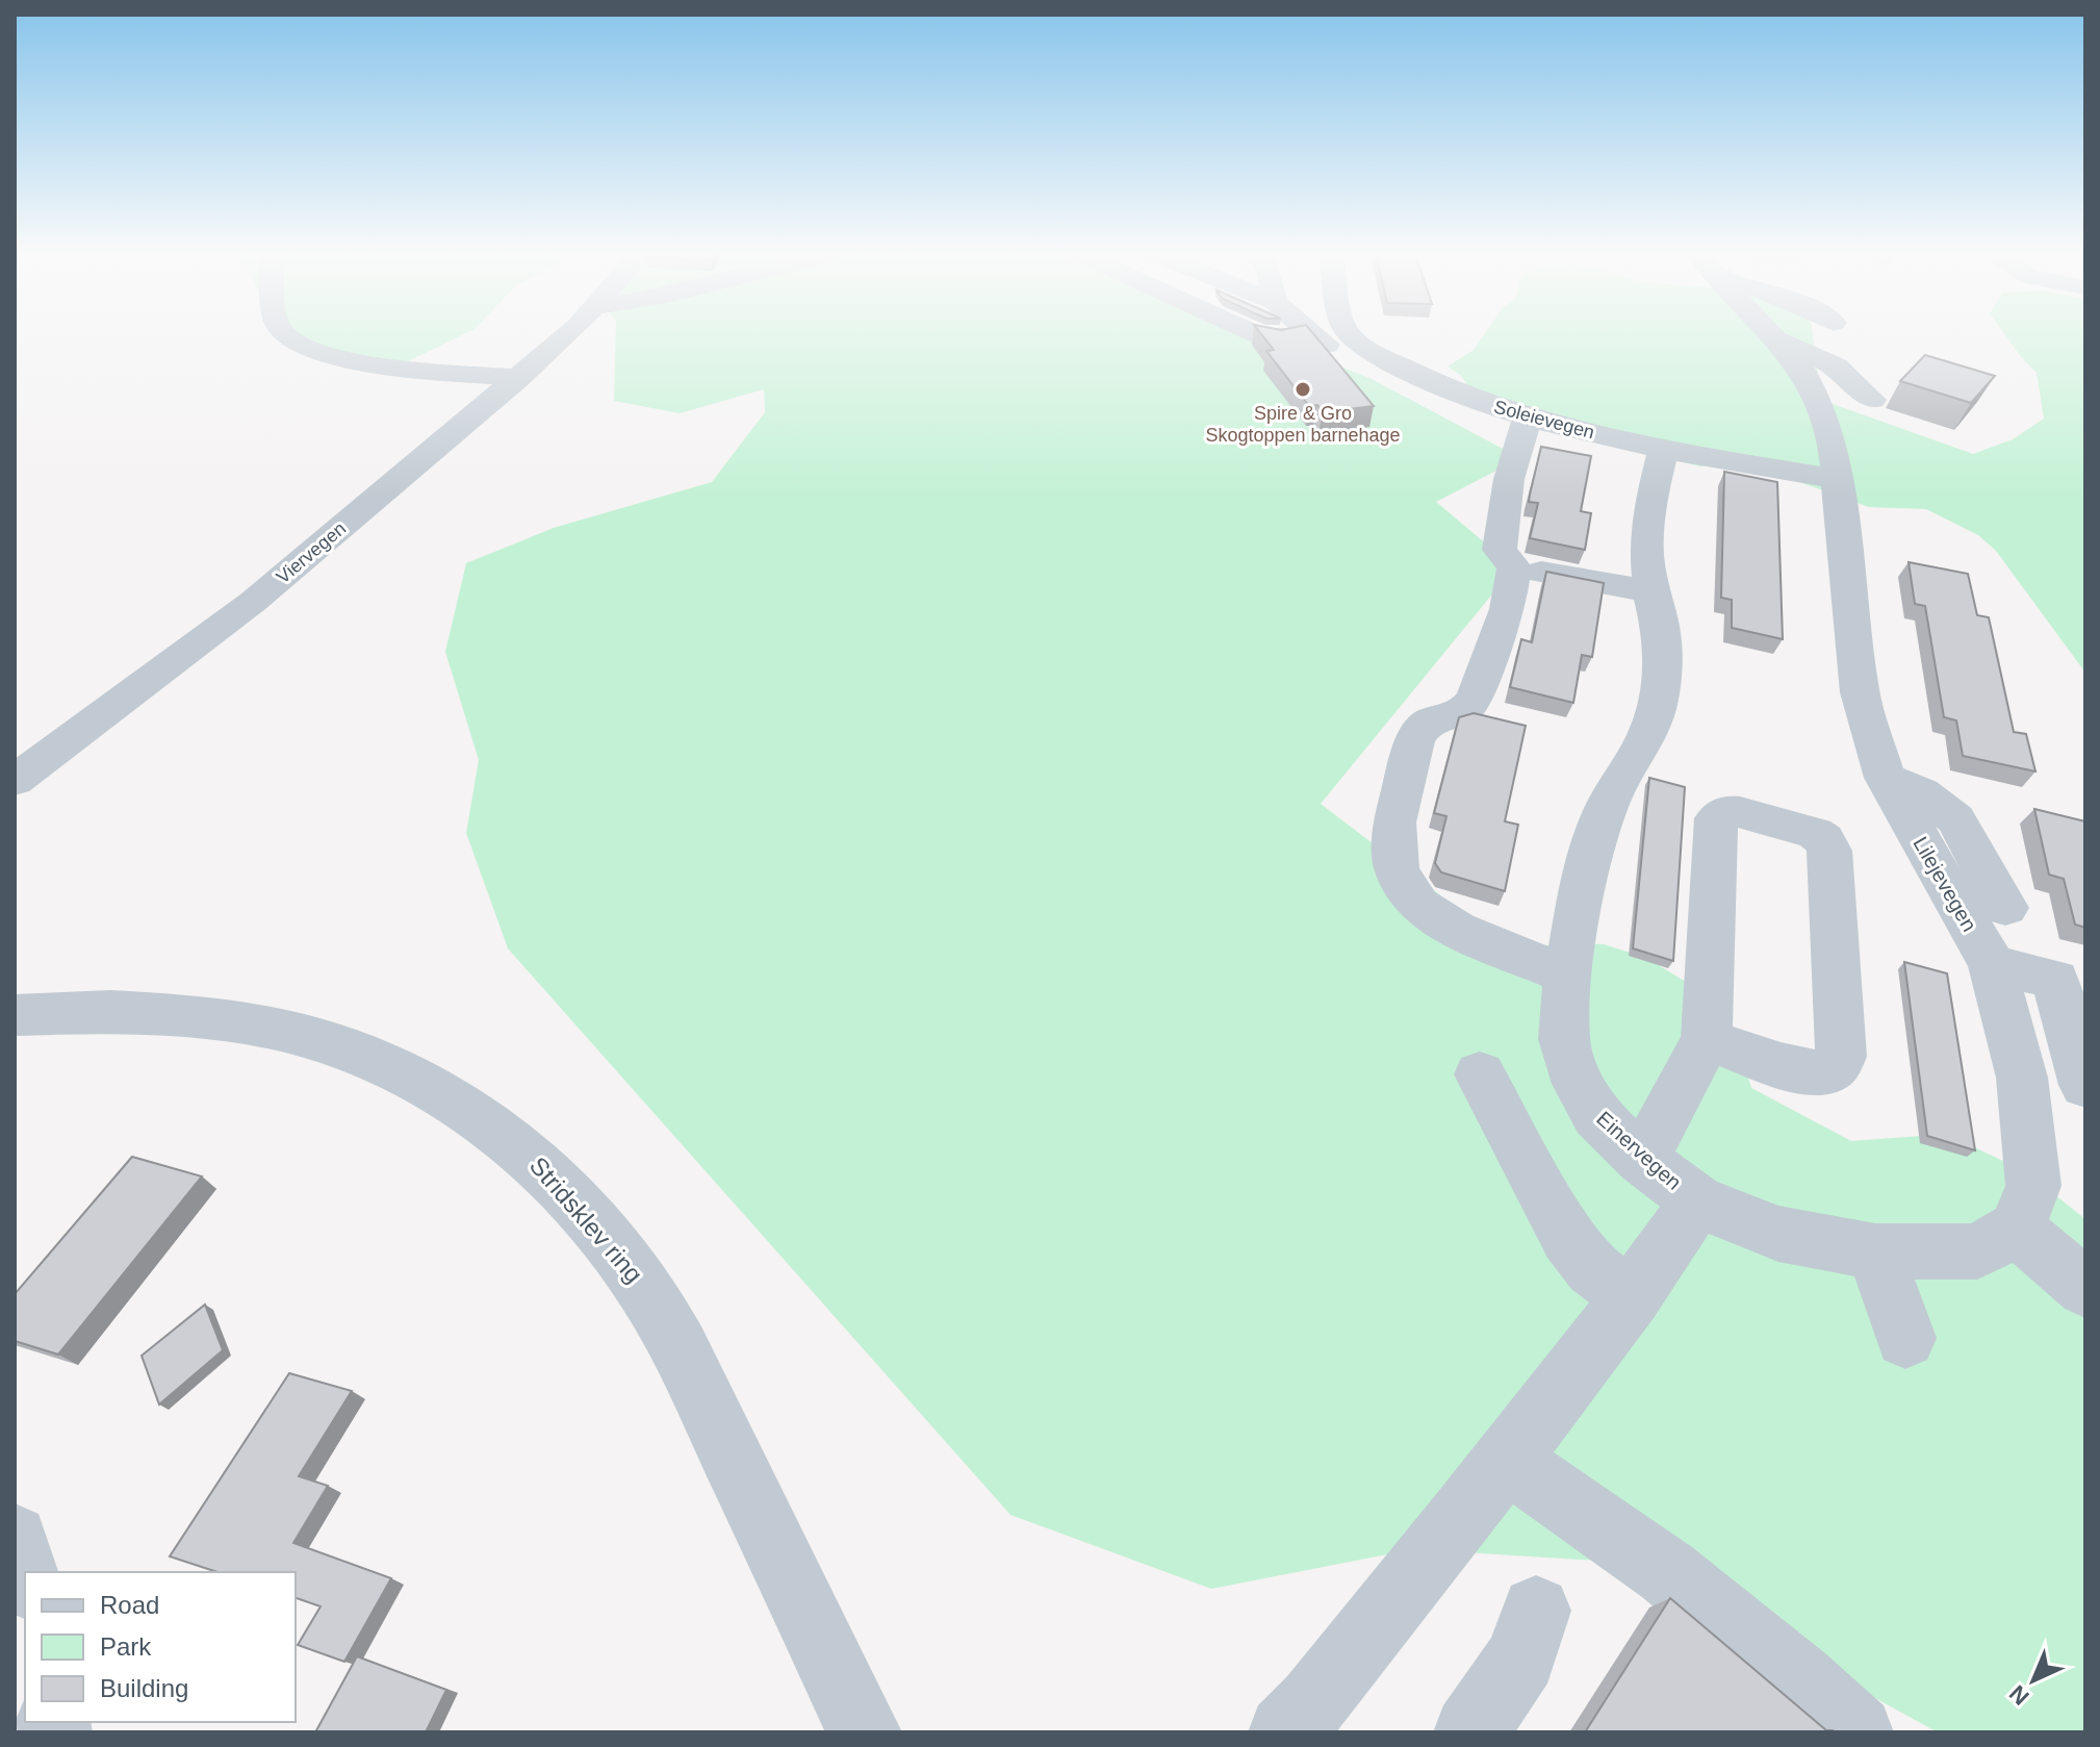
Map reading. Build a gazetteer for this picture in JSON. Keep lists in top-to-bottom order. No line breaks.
{"streets":{"street":["Soleievegen","Viervegen","Lilejevegen","Einervegen","Stridsklev ring"]},"crossings":[["Soleievegen","Lilejevegen"],["Soleievegen","Einervegen"]],"places":["Spire & Gro Skogtoppen barnehage"],"legend":["Road","Park","Building"],"north":"bottom left"}
